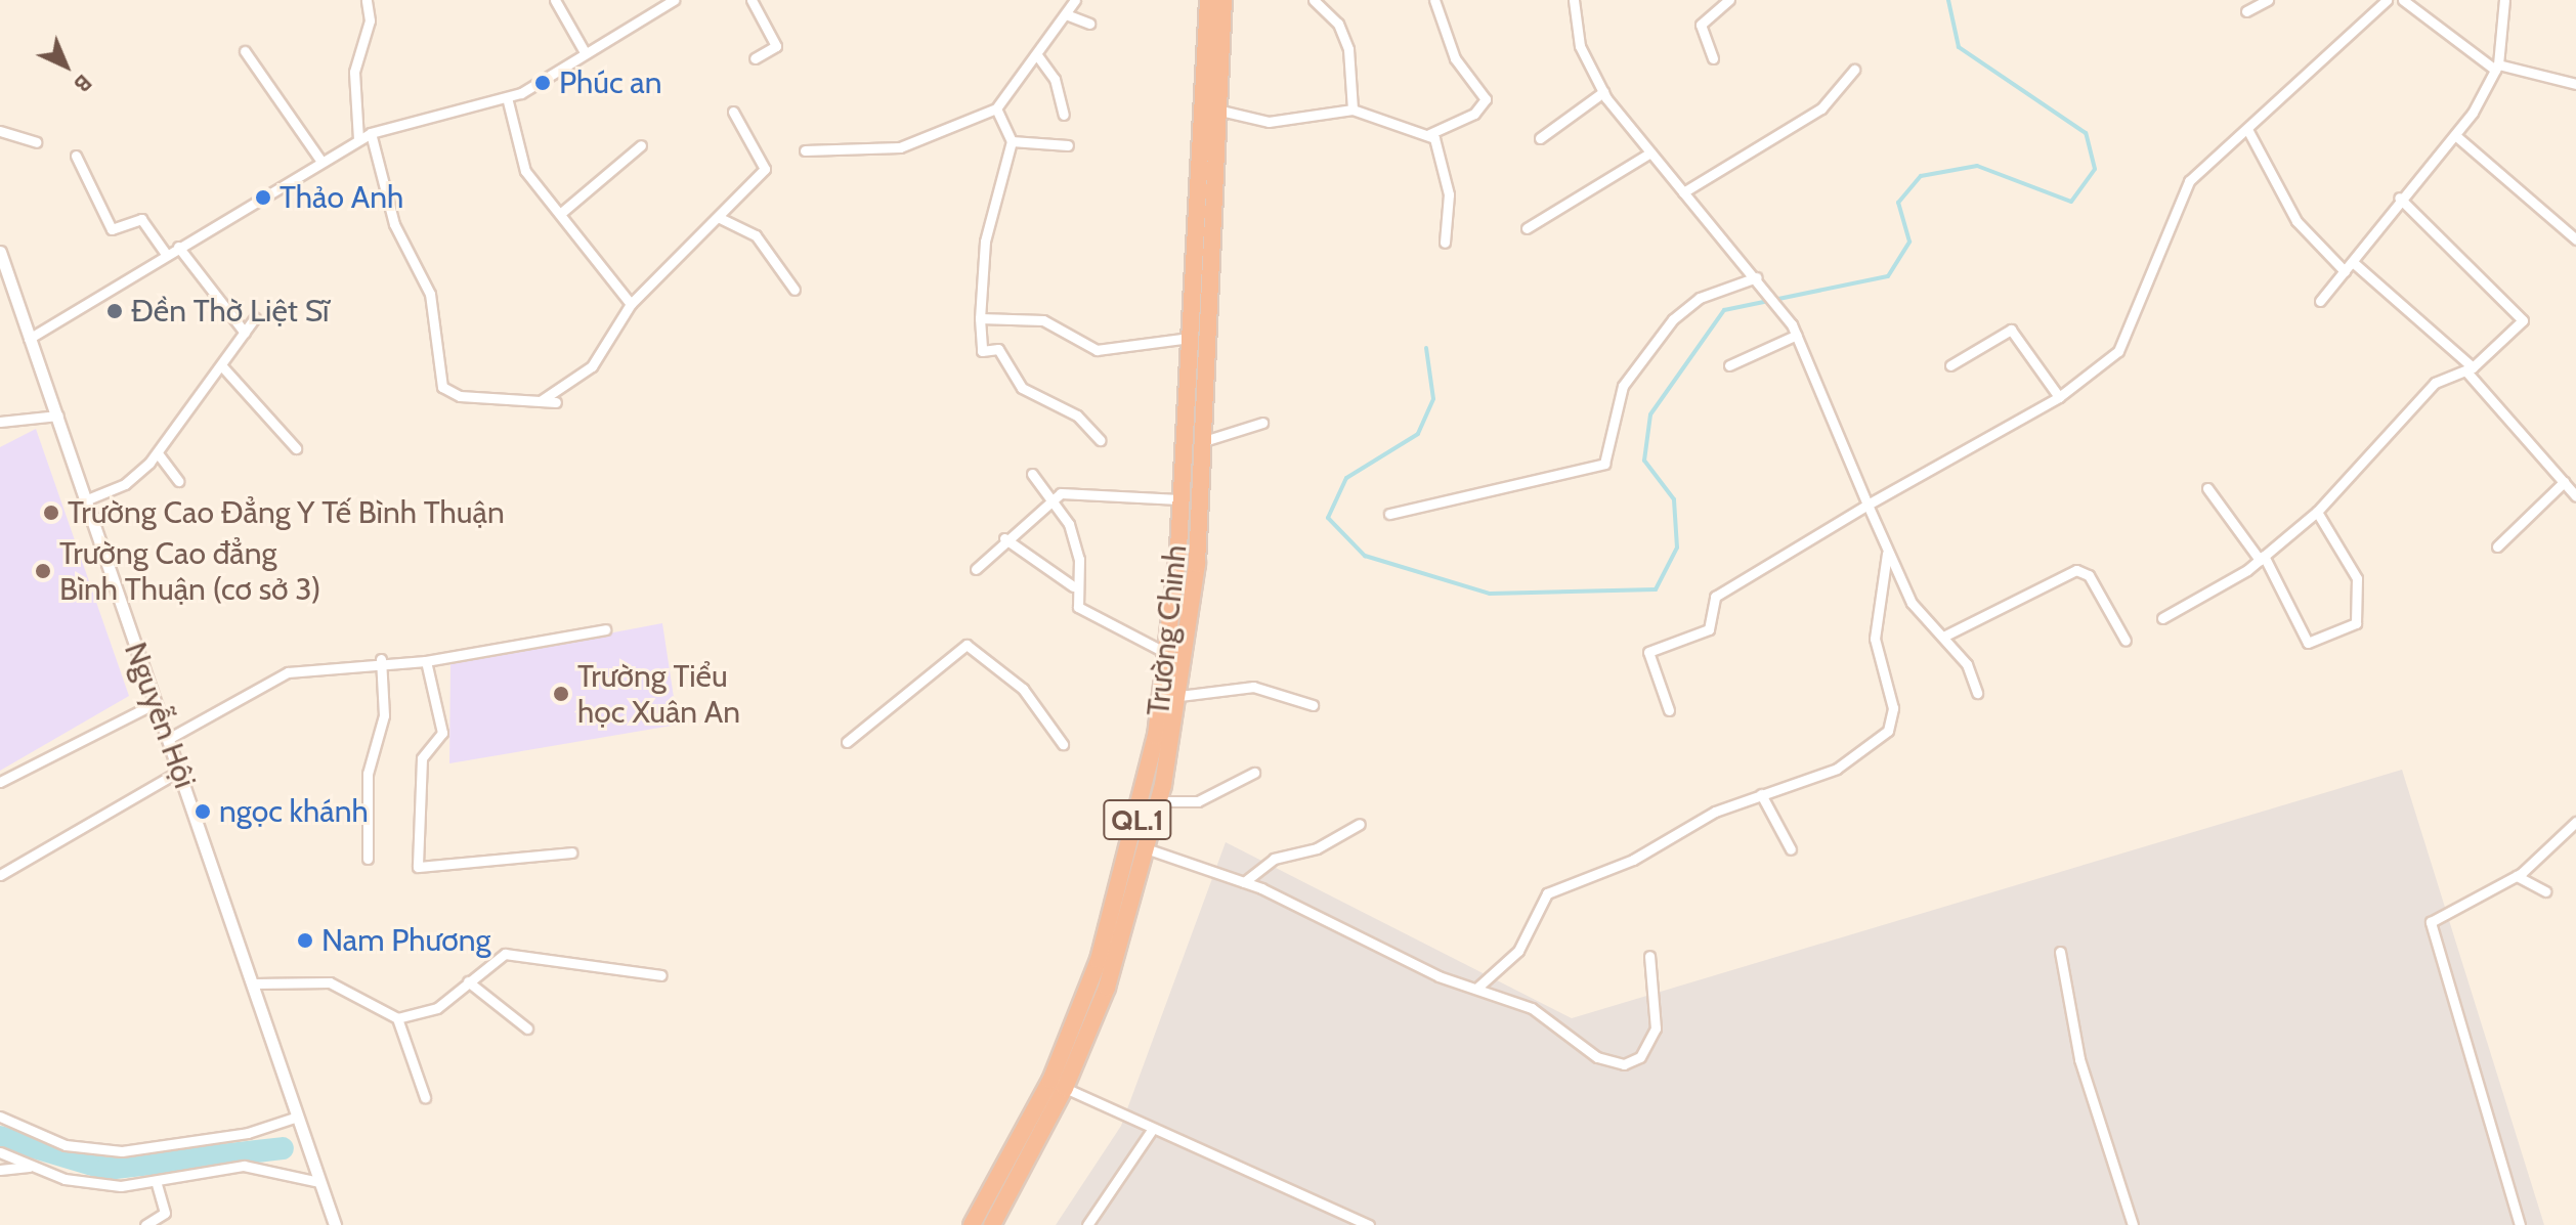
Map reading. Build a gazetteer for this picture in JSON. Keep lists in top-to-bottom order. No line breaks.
{"streets":{"highway":["Trường Chinh","QL.1"],"street":["Nguyễn Hội"]},"places":["Phúc an","Thảo Anh","Đền Thờ Liệt Sĩ","Trường Cao Đẳng Y Tế Bình Thuận","Trường Cao đẳng Bình Thuận (cơ sở 3)","Trường Tiểu học Xuân An","ngọc khánh","Nam Phương"],"north":"bottom right"}
